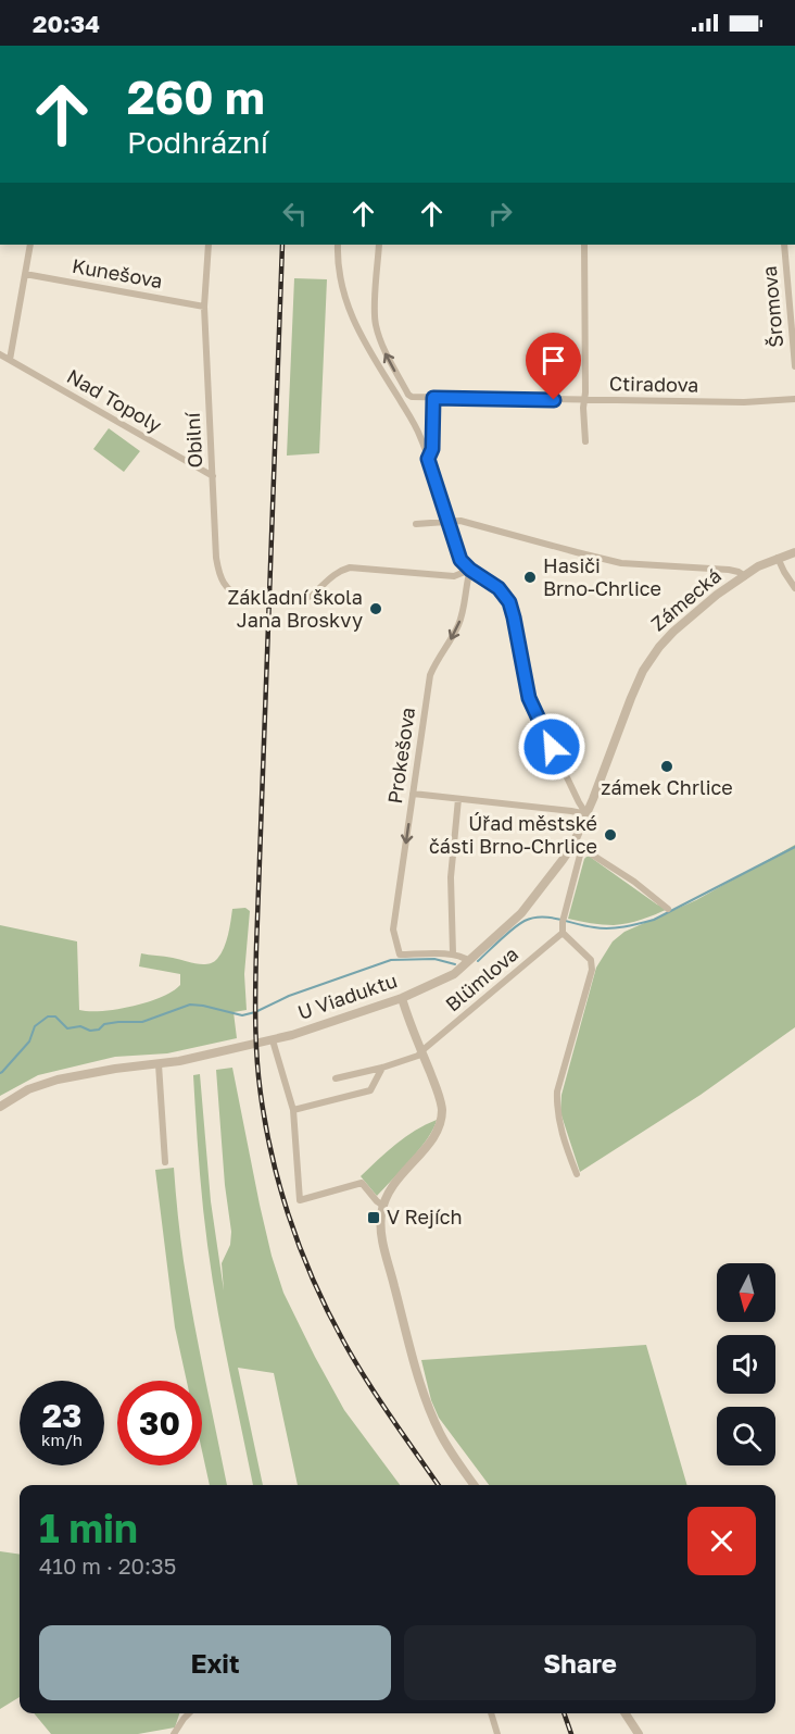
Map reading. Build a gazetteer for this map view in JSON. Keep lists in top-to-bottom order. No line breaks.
{"streets":{"street":["Kunešova","Šromova","Ctiradova","Nad Topoly","Obilní","Zámecká","Prokešova","Blümlova","U Viaduktu"]},"crossings":[["Kunešova","Obilní"],["Nad Topoly","Obilní"],["Obilní","Prokešova"],["Zámecká","U Viaduktu"],["Prokešova","U Viaduktu"]],"places":{"other":["Hasiči Brno-Chrlice","Základní škola Jana Broskvy","zámek Chrlice","Úřad městské části Brno-Chrlice"],"transit":["V Rejích"]},"north":"bottom","page":{"status":"20:34","turn":["260 m","Podhrázní"],"speed":"23 km/h","limit":"30","heading":["1 min","410 m · 20:35"],"buttons":["Exit","Share"]}}
